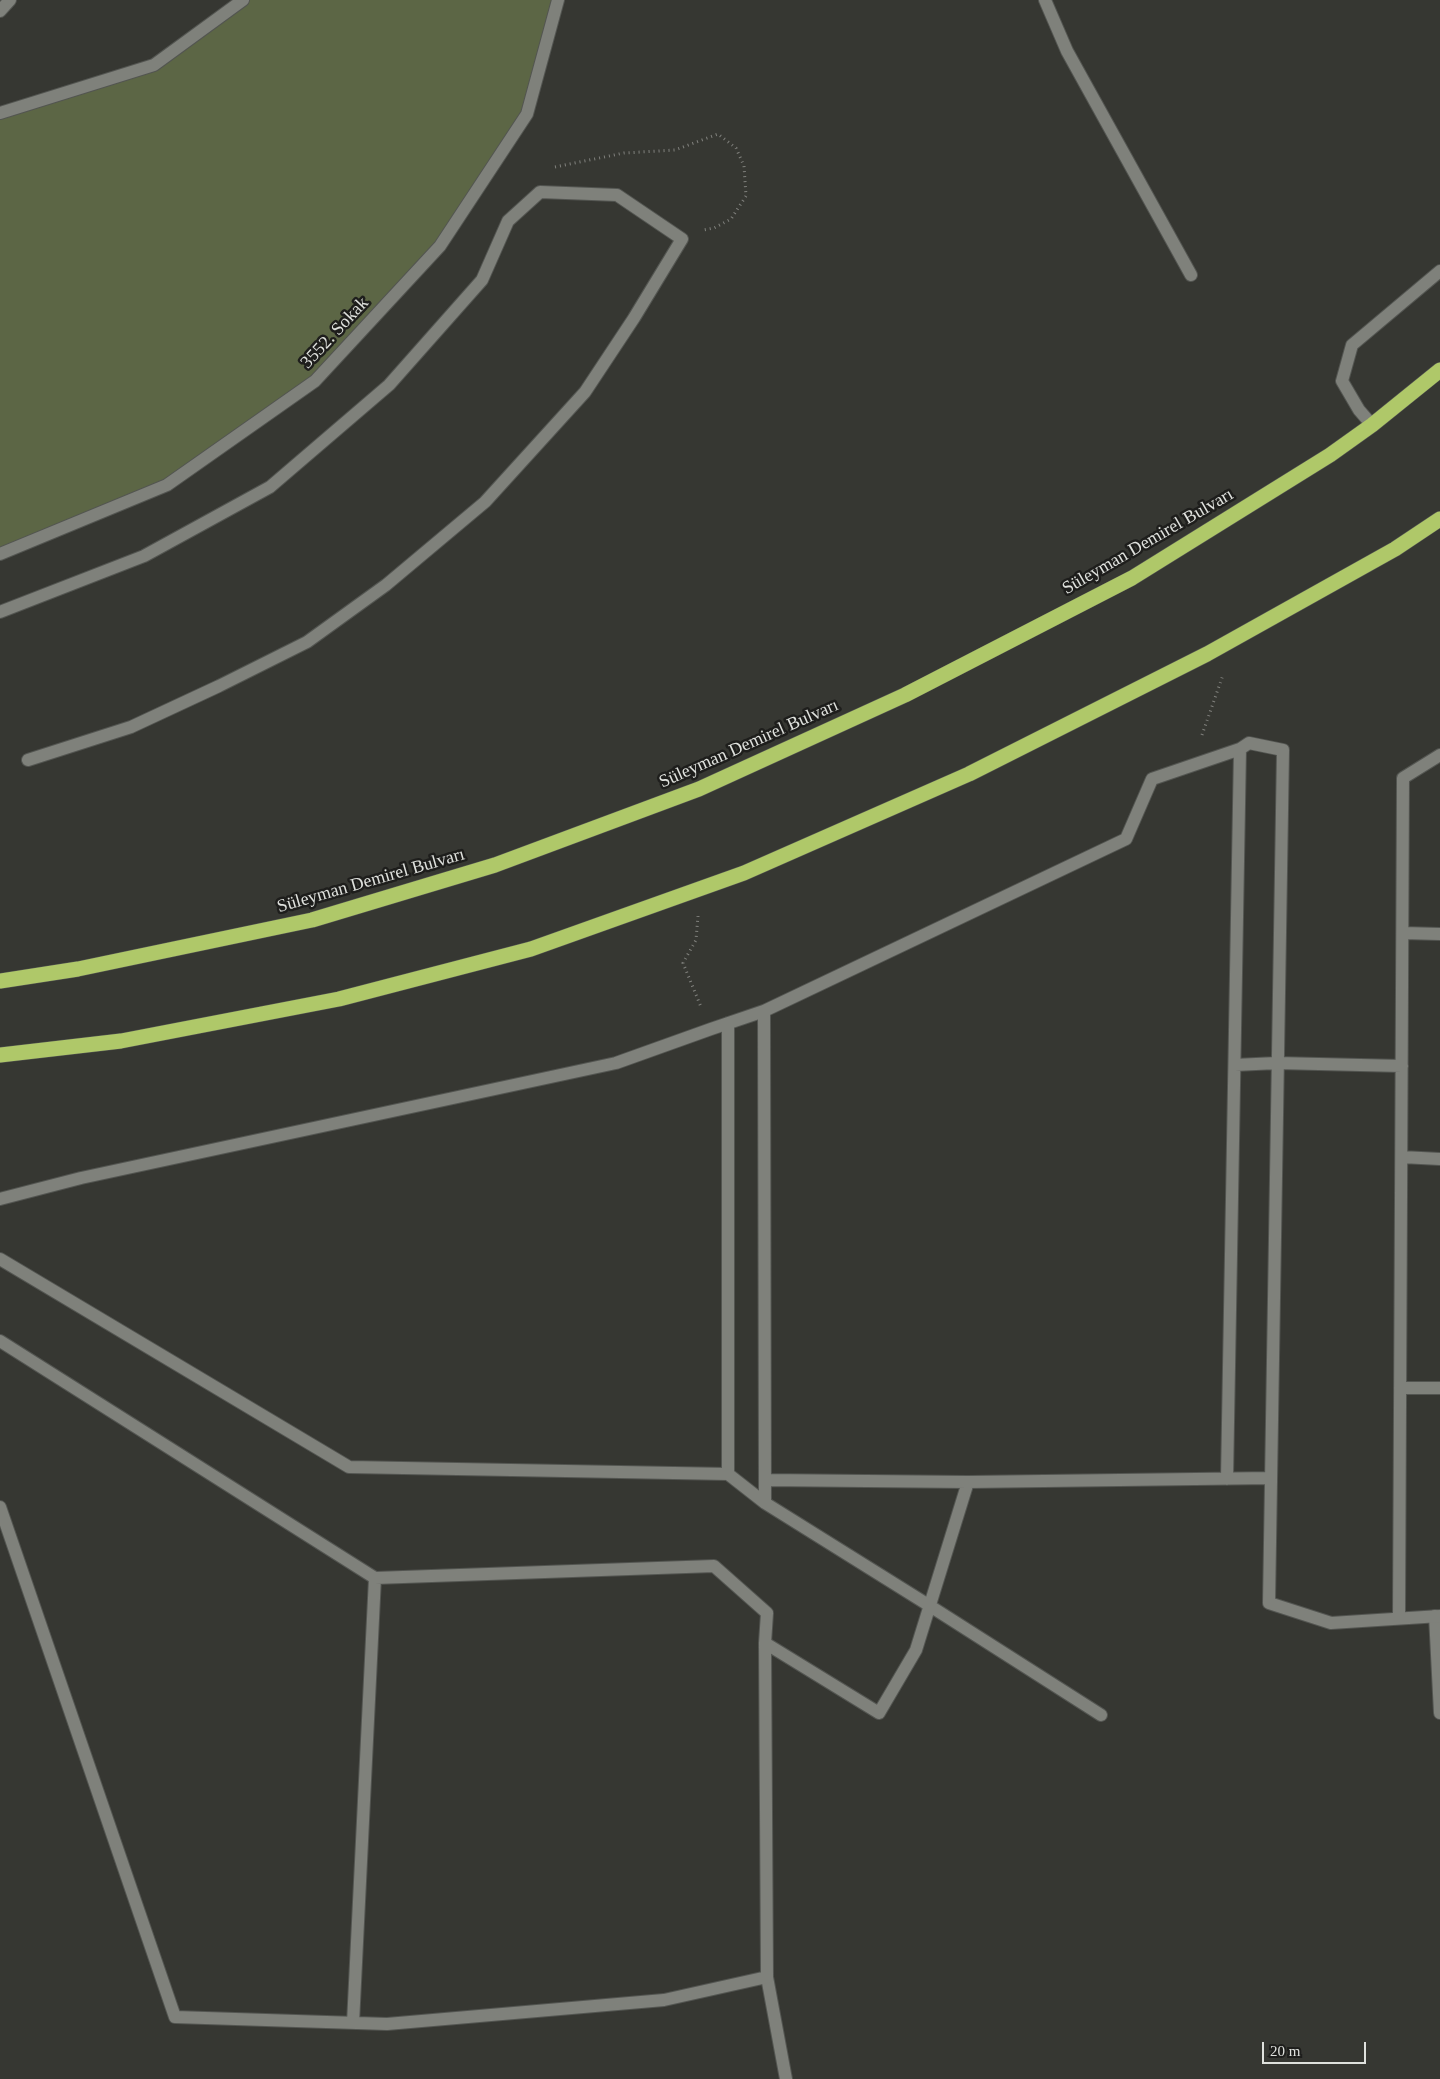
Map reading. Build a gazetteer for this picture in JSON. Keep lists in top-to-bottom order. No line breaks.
{"streets":{"highway":["Süleyman Demirel Bulvarı"],"street":["3552. Sokak"]},"scale_bar":"20 m"}
